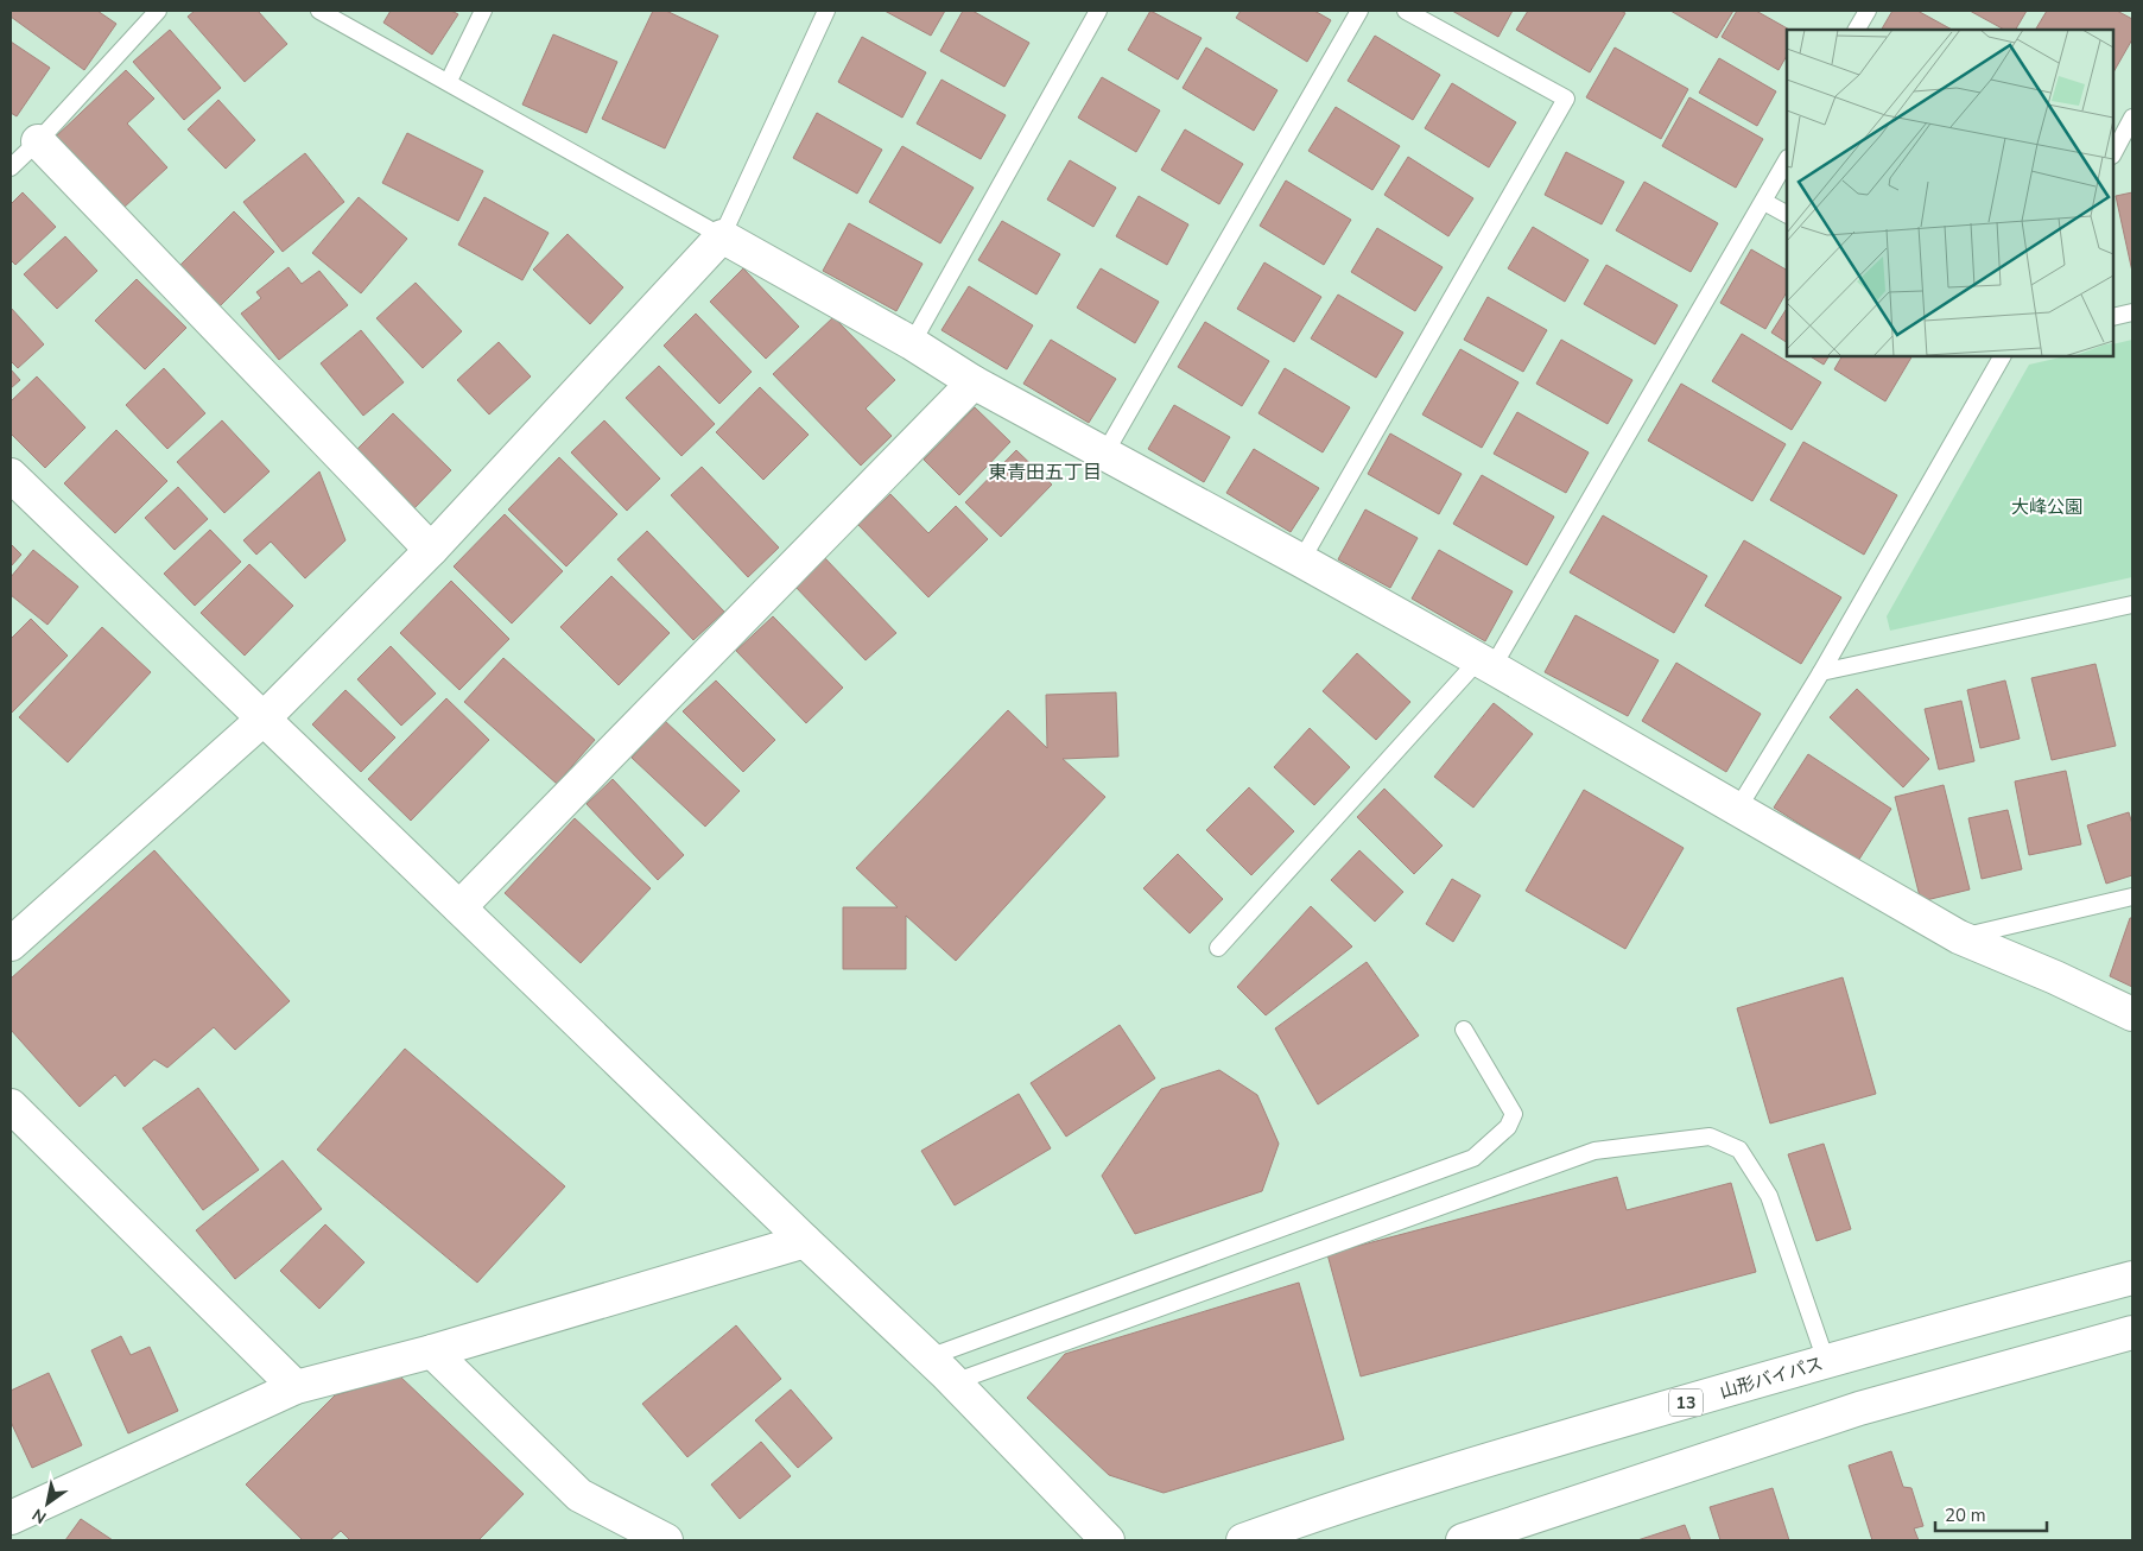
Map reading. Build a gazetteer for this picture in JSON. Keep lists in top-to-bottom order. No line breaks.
{"streets":{"main road":["山形バイパス","13"]},"districts":["東青田五丁目"],"parks":["大峰公園"],"scale_bar":"20 m","north":"bottom left"}
